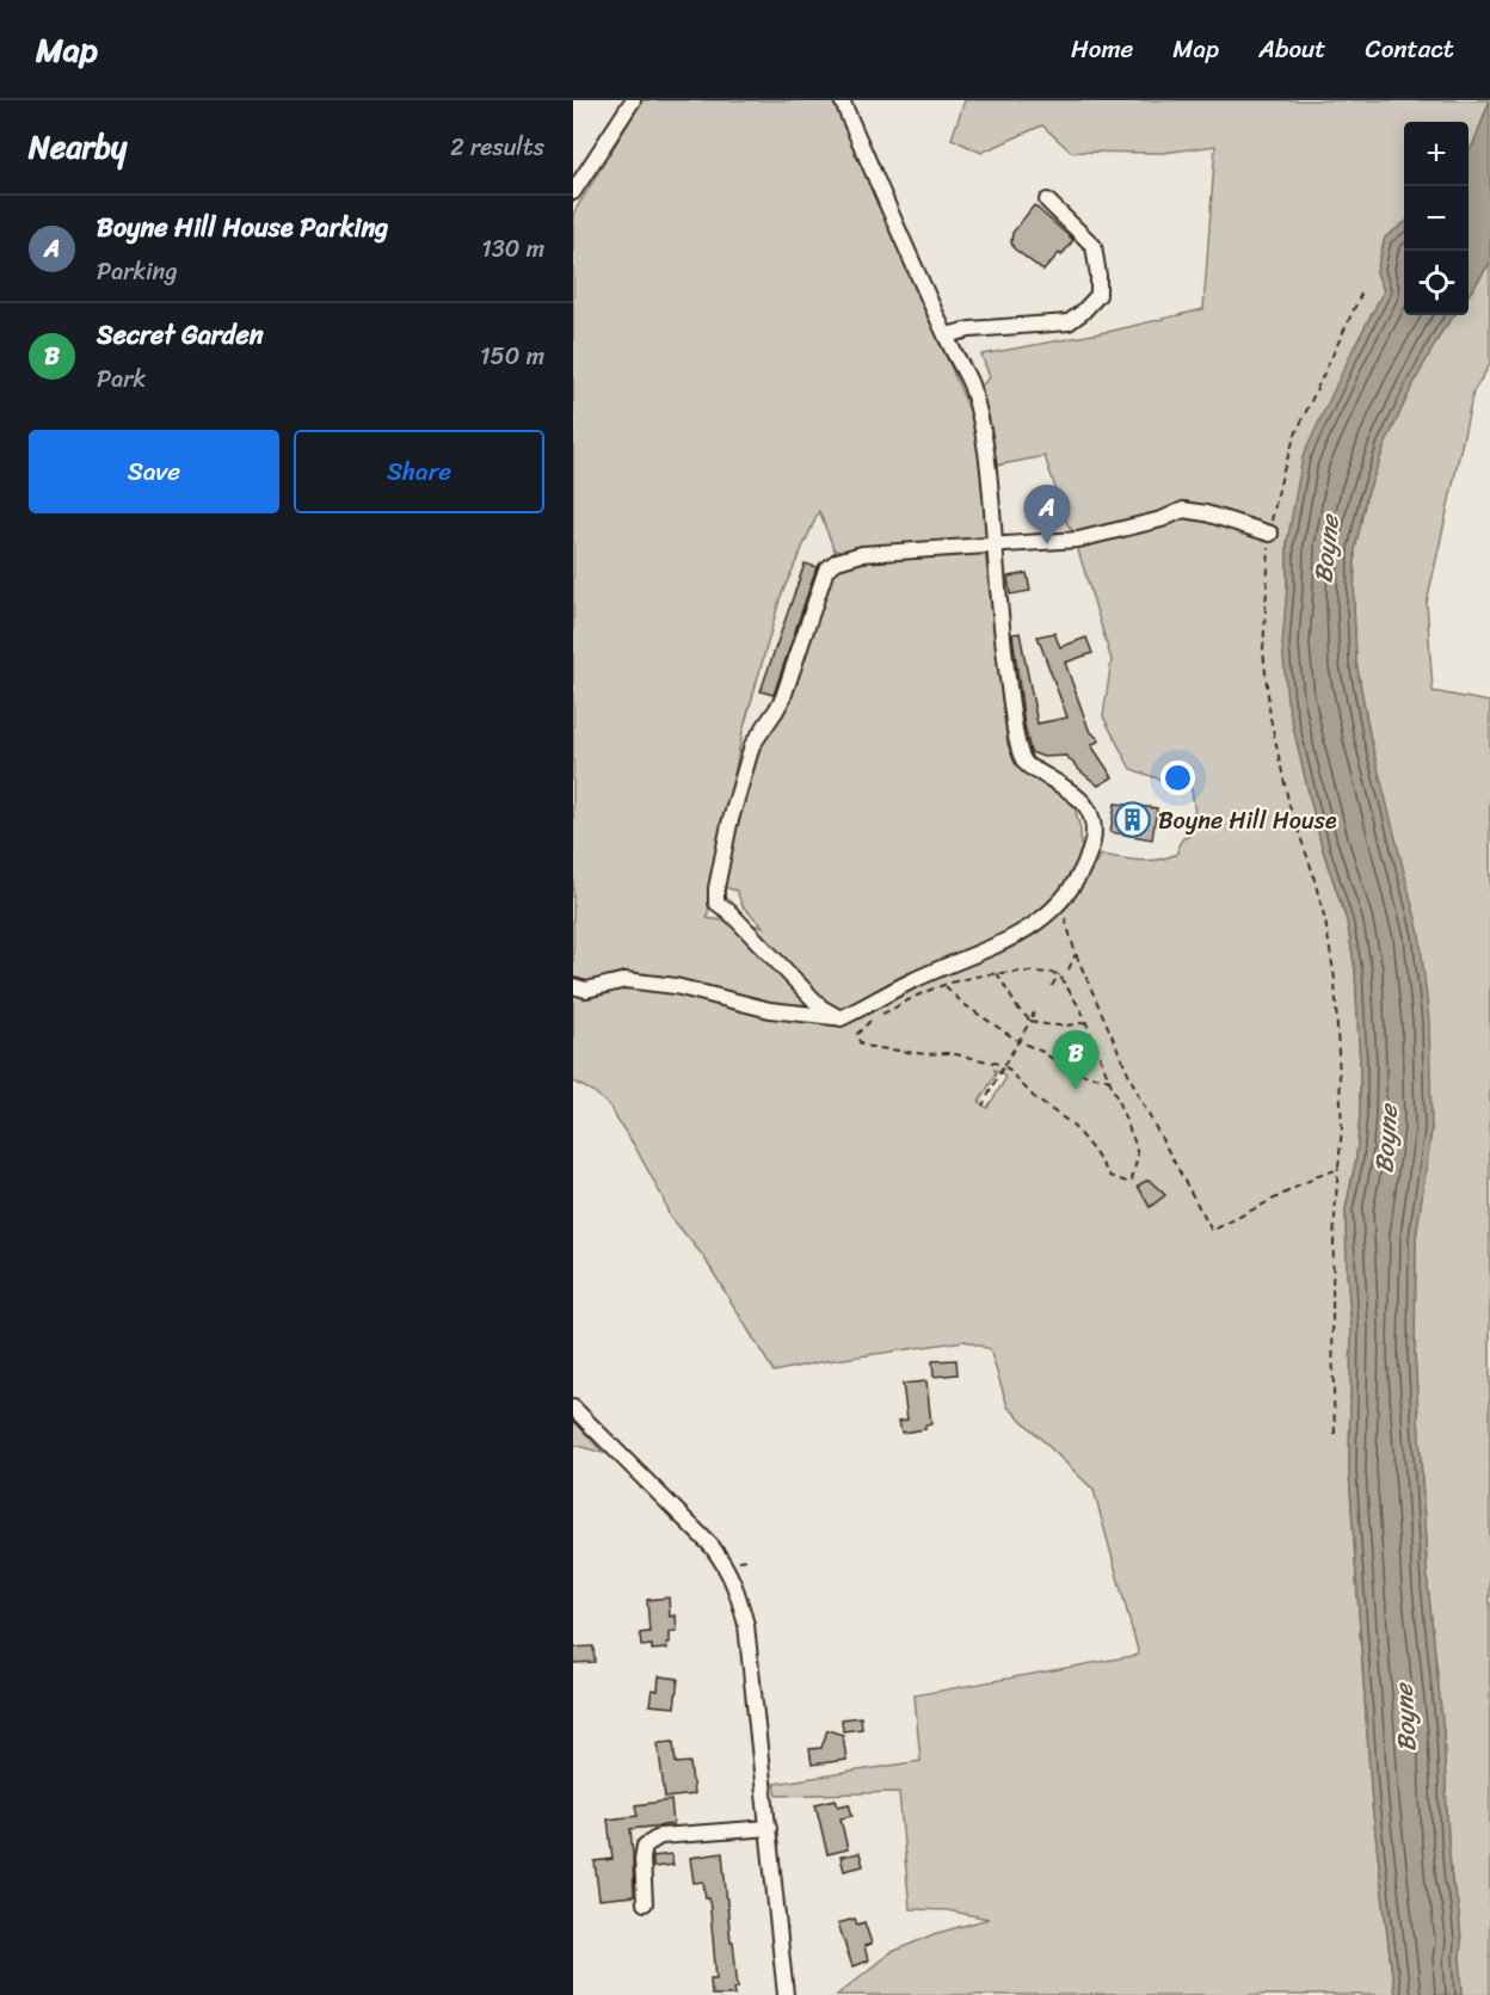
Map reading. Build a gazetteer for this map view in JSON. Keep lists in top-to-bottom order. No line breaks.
{"water":["Boyne"],"places":{"building":["Boyne Hill House"]},"page":{"header":"Map","nav":["Home","Map","About","Contact"],"heading":["Nearby","2 results"],"map_buttons":["+","−"],"list":[{"mark":"A","name":"Boyne Hill House Parking","note":"Parking","value":"130 m"},{"mark":"B","name":"Secret Garden","note":"Park","value":"150 m"}],"buttons":["Save","Share"],"pins":["A","B"]}}
